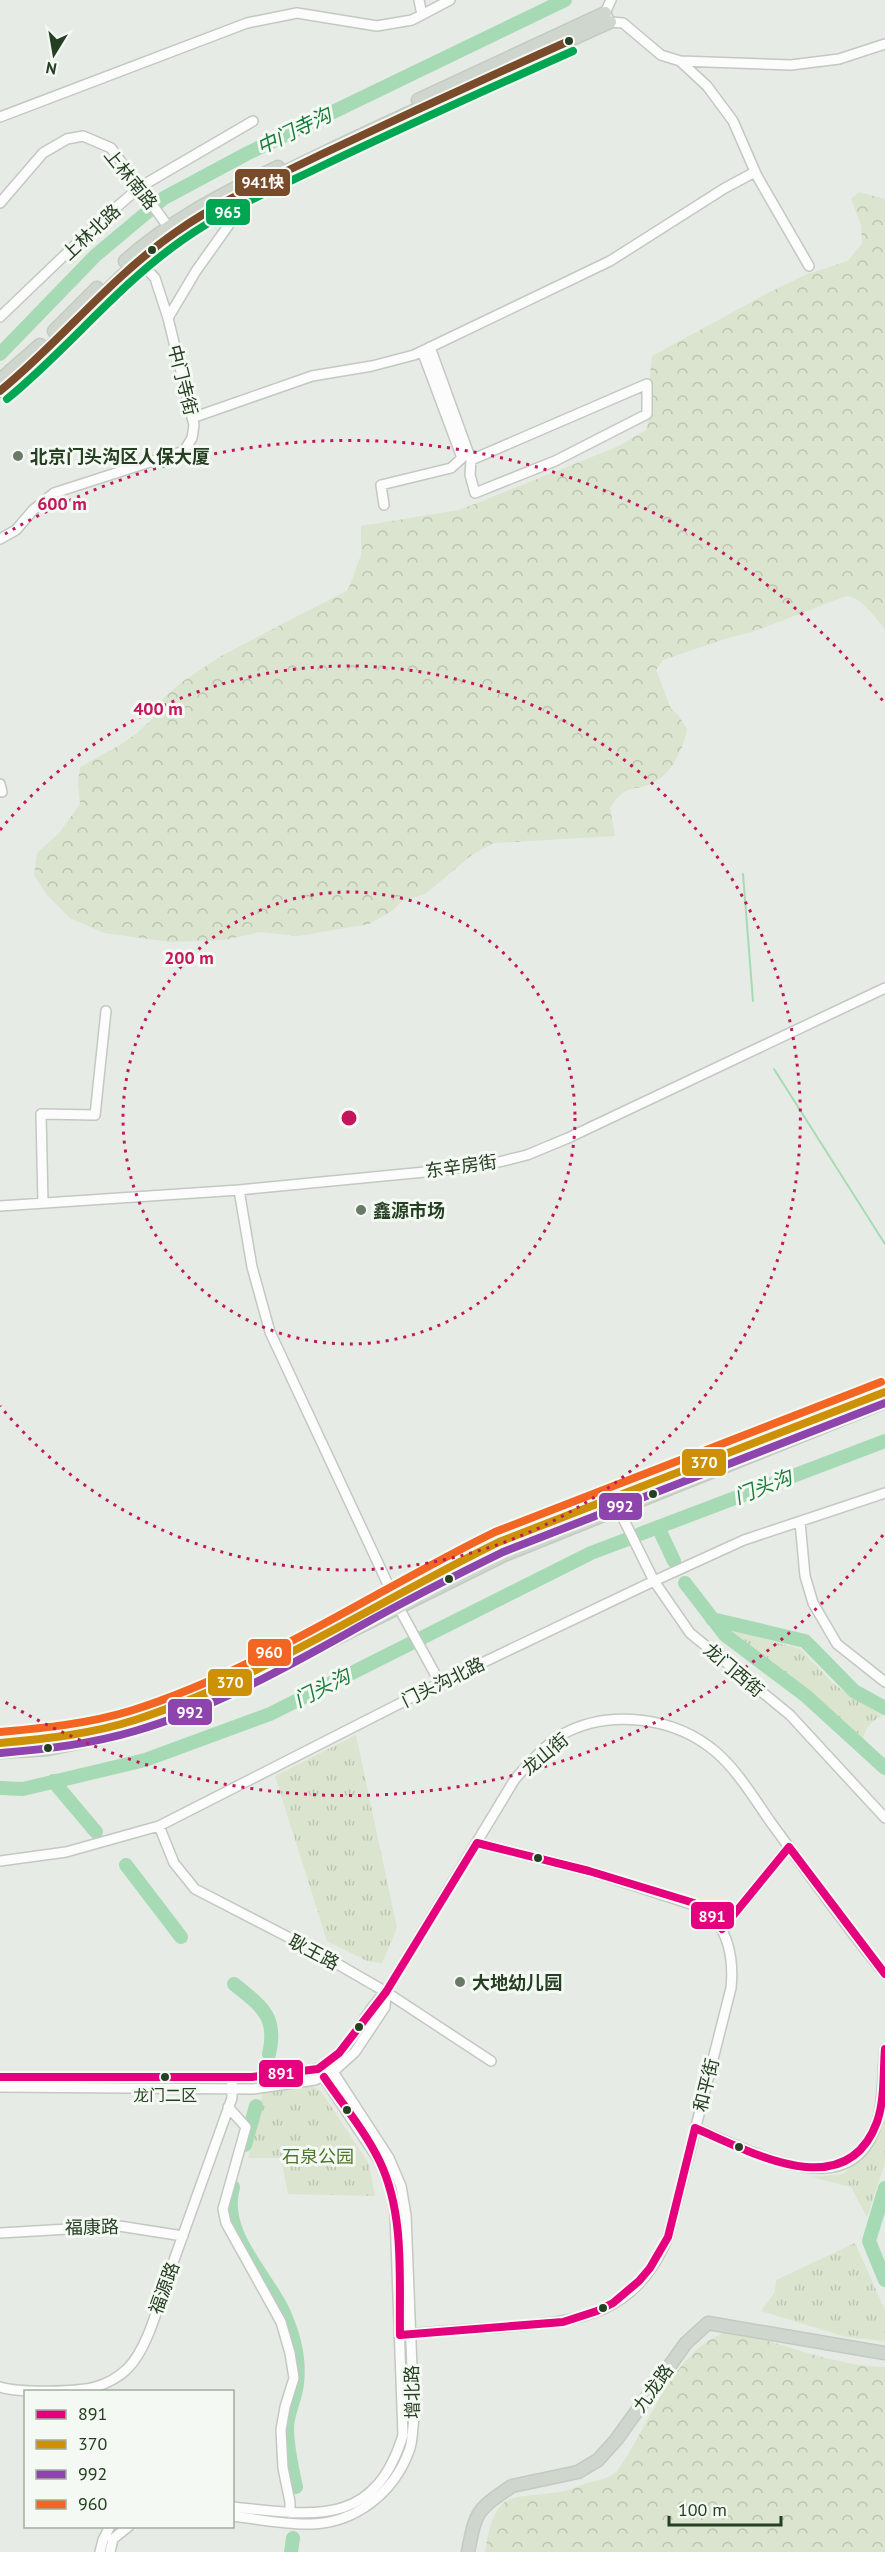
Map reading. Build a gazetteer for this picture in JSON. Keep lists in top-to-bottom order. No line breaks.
{"streets":{"main road":["九龙路"],"street":["上林南路","上林北路","中门寺街","东辛房街","龙门西街","门头沟北路","龙山街","耿王路","和平街","福康路","福源路","增北路"]},"crossings":[["上林南路","上林北路"],["龙门西街","门头沟北路"],["门头沟北路","耿王路"],["龙山街","耿王路"],["龙山街","和平街"],["龙山街","增北路"],["和平街","增北路"],["福康路","福源路"]],"water":["中门寺沟","门头沟"],"parks":["石泉公园"],"places":["北京门头沟区人保大厦","鑫源市场","大地幼儿园","龙门二区"],"lines":["transit line 941快","transit line 965","transit line 960","transit line 370","transit line 992","transit line 891"],"legend":["891","370","992","960"],"scale_bar":"100 m","north":"bottom","rings":["600 m","400 m","200 m"]}
